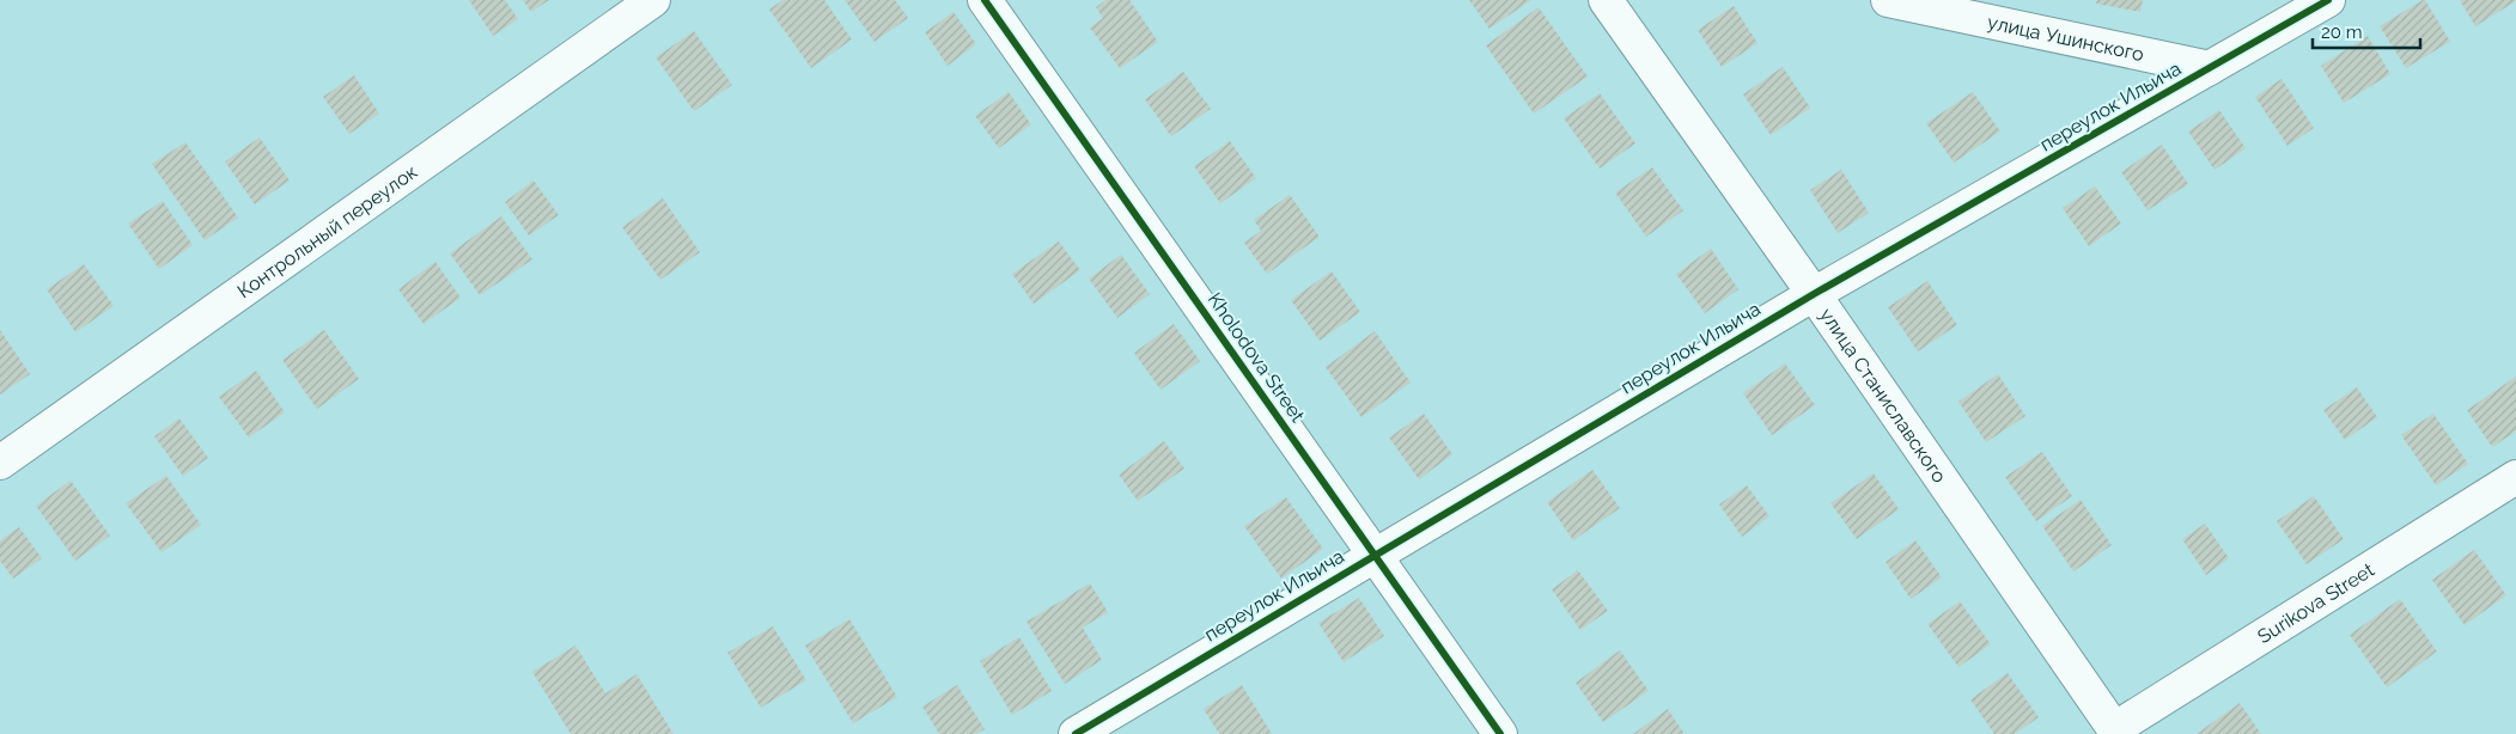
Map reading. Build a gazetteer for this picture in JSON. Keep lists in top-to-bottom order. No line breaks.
{"streets":{"street":["улица Ушинского","переулок Ильича","Контрольный переулок","Kholodova Street","улица Станиславского","Surikova Street"]},"crossings":[["улица Ушинского","переулок Ильича"],["переулок Ильича","Kholodova Street"],["переулок Ильича","улица Станиславского"],["улица Станиславского","Surikova Street"]],"scale_bar":"20 m"}
